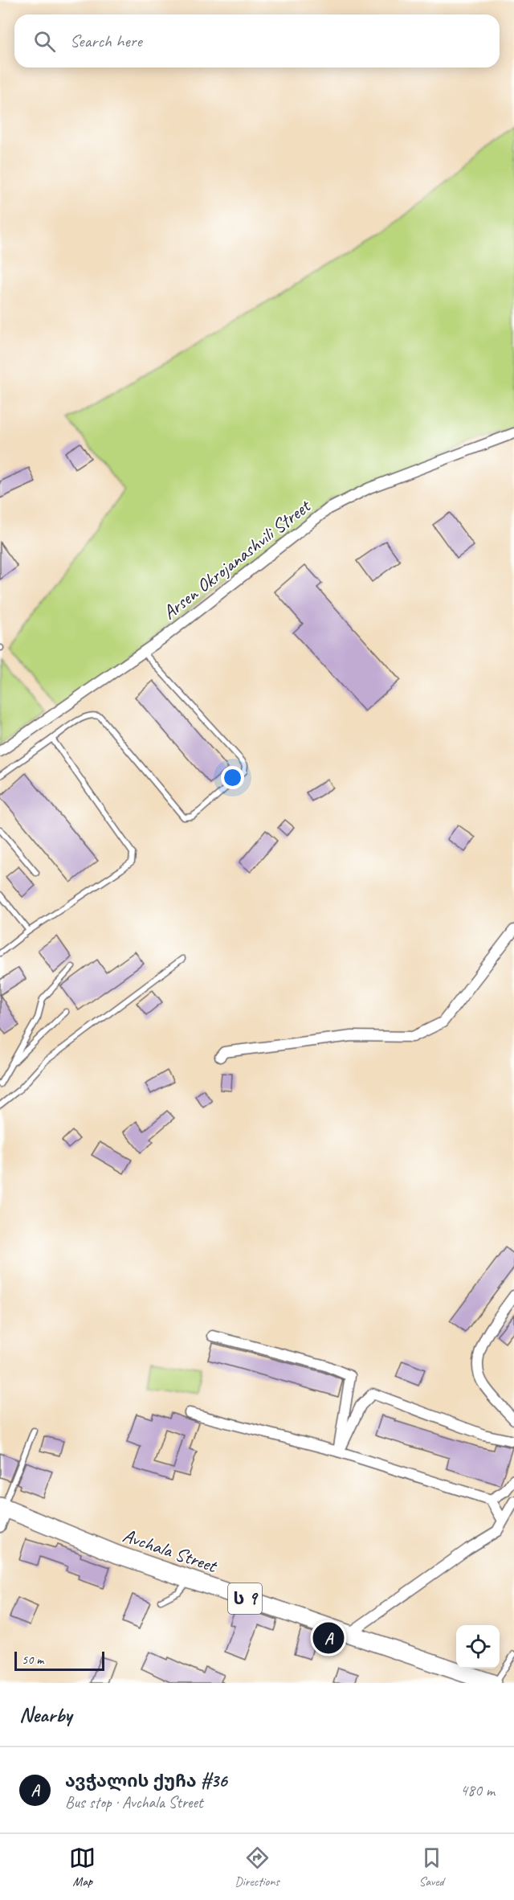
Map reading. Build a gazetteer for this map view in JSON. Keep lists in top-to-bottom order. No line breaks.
{"streets":{"highway":["Avchala Street","ს 9"],"street":["Arsen Okrojanashvili Street"]},"scale_bar":"50 m","page":{"search":"Search here","pins":"A","scale":"50 m","heading":"Nearby","list":[{"mark":"A","name":"ავჭალის ქუჩა #36","note":"Bus stop · Avchala Street","value":"480 m"}],"nav":["Map","Directions","Saved"]}}
